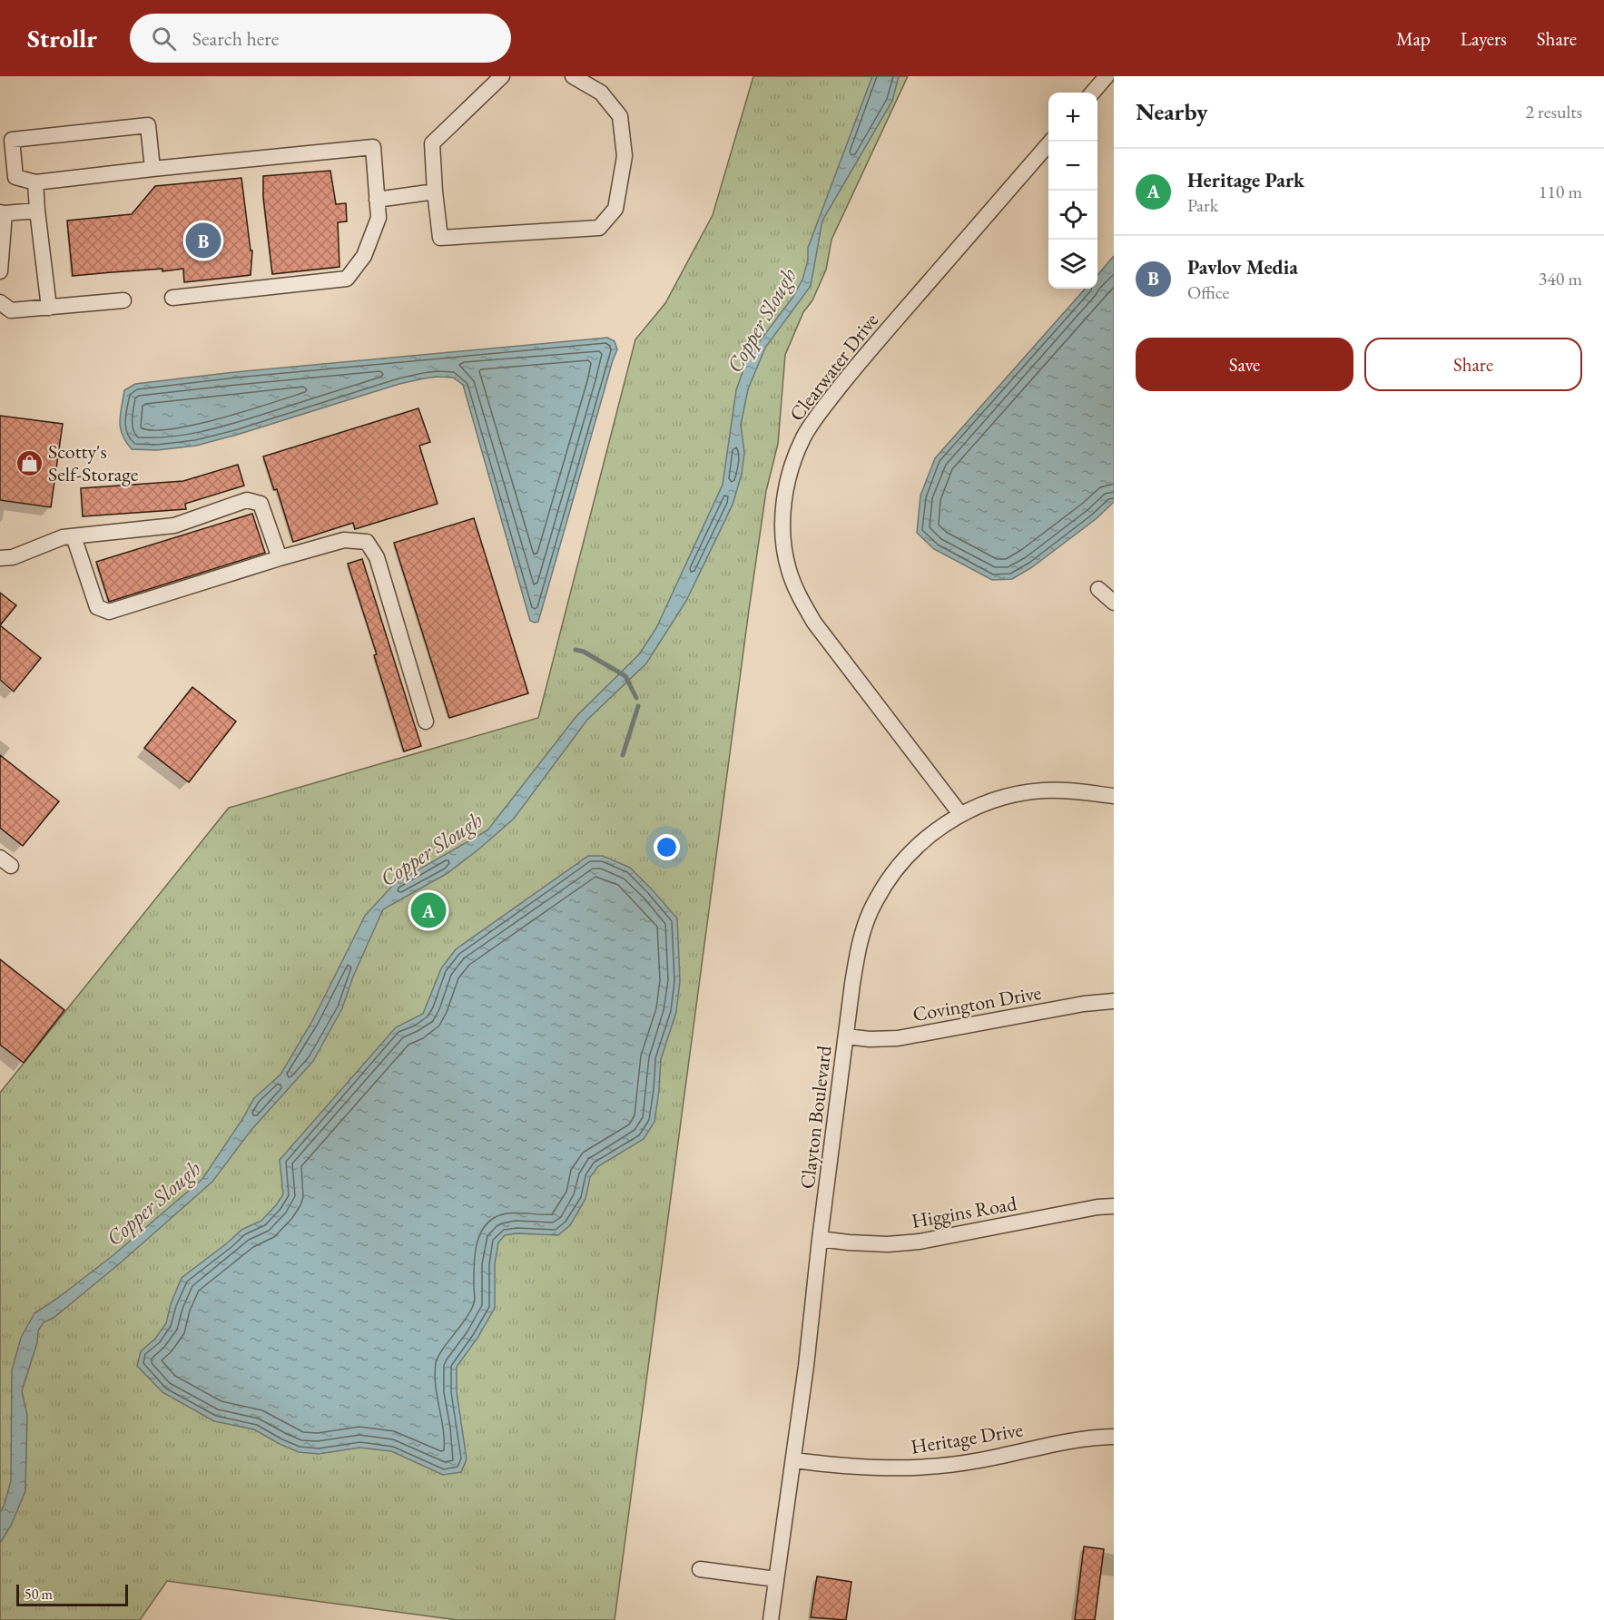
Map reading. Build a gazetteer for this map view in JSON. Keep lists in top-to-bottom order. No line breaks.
{"streets":{"street":["Clearwater Drive","Covington Drive","Clayton Boulevard","Higgins Road","Heritage Drive"]},"crossings":[["Clearwater Drive","Clayton Boulevard"],["Covington Drive","Clayton Boulevard"],["Clayton Boulevard","Higgins Road"],["Clayton Boulevard","Heritage Drive"]],"water":["Copper Slough"],"places":{"shop":["Scotty's Self-Storage"]},"scale_bar":"50 m","page":{"header":"Strollr","search":"Search here","nav":["Map","Layers","Share"],"heading":["Nearby","2 results"],"map_buttons":["+","−"],"list":[{"mark":"A","name":"Heritage Park","note":"Park","value":"110 m"},{"mark":"B","name":"Pavlov Media","note":"Office","value":"340 m"}],"pins":["B","A"],"buttons":["Save","Share"],"scale":"50 m"}}
